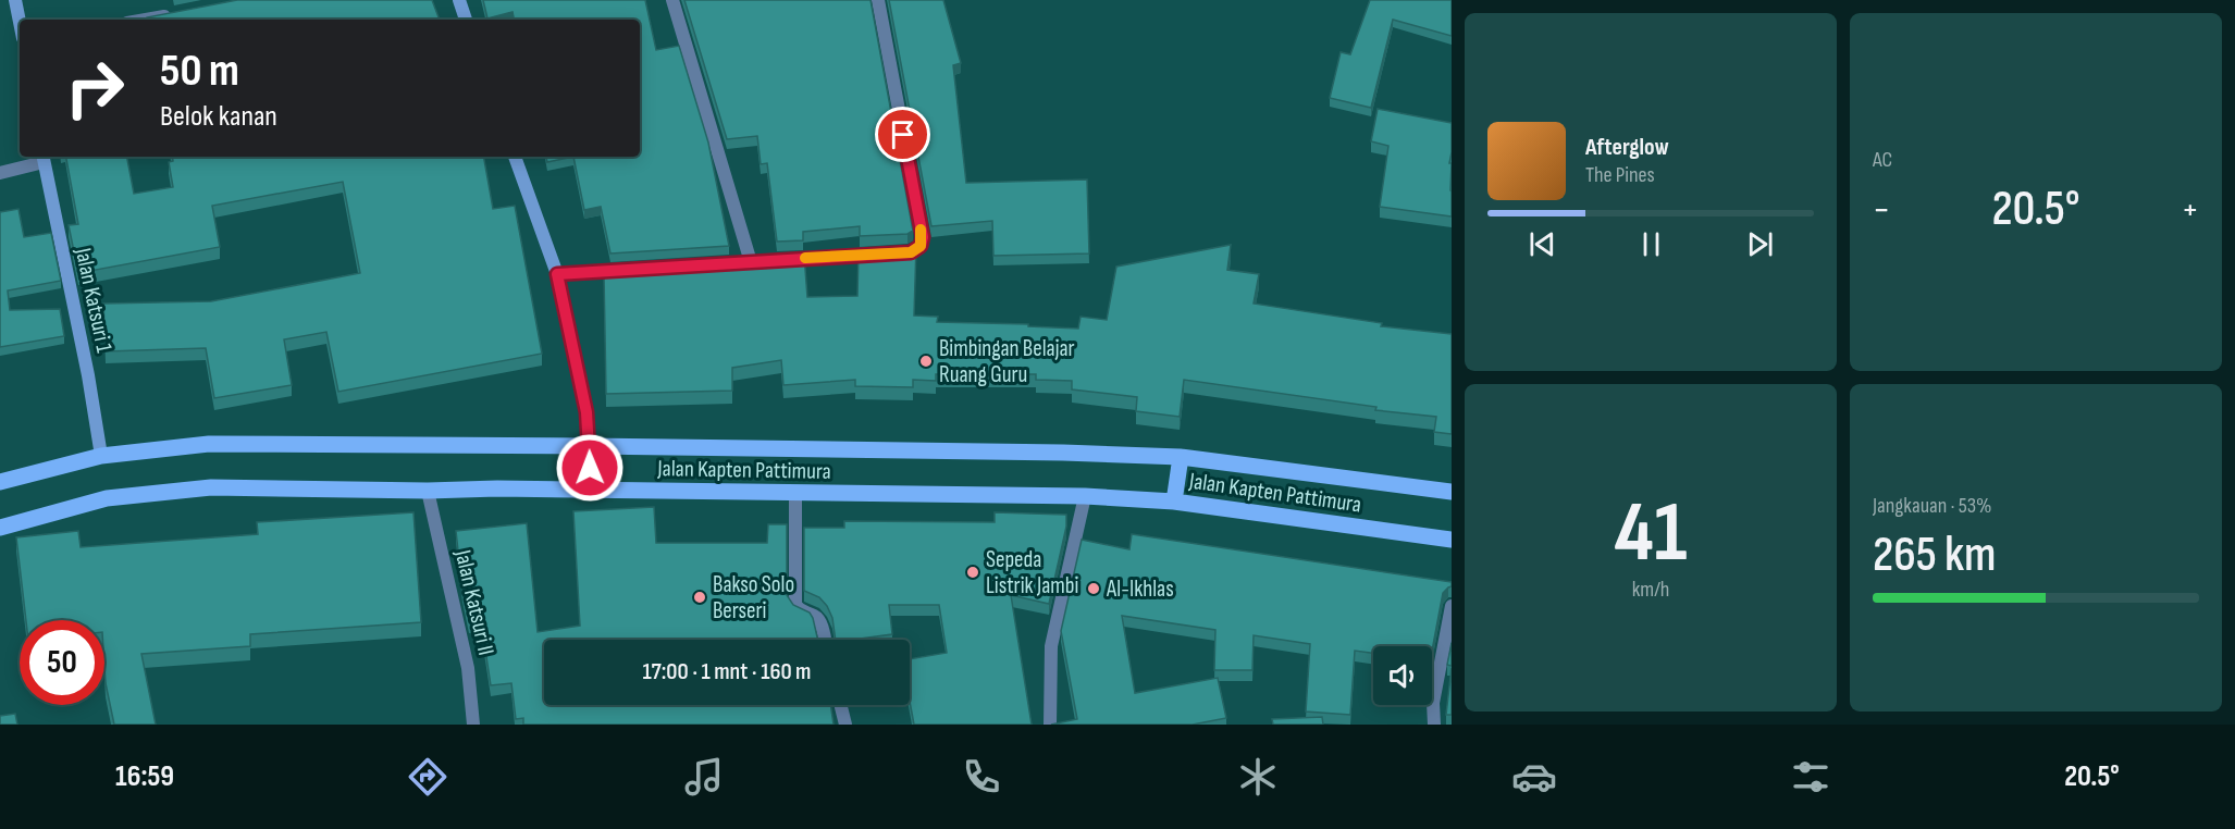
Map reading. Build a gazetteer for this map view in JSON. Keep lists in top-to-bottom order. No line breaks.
{"streets":{"main road":["Jalan Katsuri 1","Jalan Kapten Pattimura"],"street":["Jalan Katsuri II"]},"crossings":[["Jalan Katsuri 1","Jalan Kapten Pattimura"],["Jalan Kapten Pattimura","Jalan Katsuri II"]],"places":["Bimbingan Belajar Ruang Guru","Sepeda Listrik Jambi","Al-Ikhlas","Bakso Solo Berseri"],"page":{"tile":["AC",["41","km/h"],["Jangkauan · 53%","265 km"]],"turn":["50 m","Belok kanan"],"song":["Afterglow","The Pines"],"heat":["−","20.5°","+"],"limit":"50","trip":"17:00 · 1 mnt · 160 m","tabs":["16:59","20.5°"]}}
